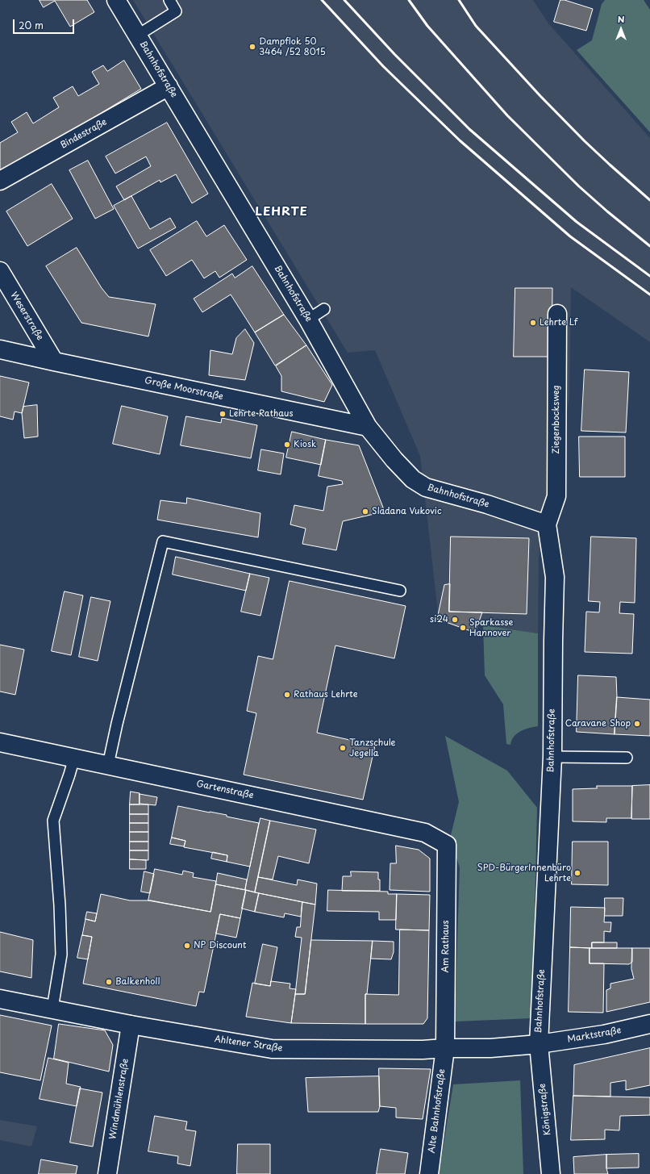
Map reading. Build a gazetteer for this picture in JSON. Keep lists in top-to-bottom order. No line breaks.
{"streets":{"street":["Bahnhofstraße","Bindestraße","Weserstraße","Große Moorstraße","Ziegenbocksweg","Gartenstraße","Am Rathaus","Marktstraße","Ahltener Straße","Windmühlenstraße","Königstraße","Alte Bahnhofstraße"]},"crossings":[["Bahnhofstraße","Bindestraße"],["Bahnhofstraße","Große Moorstraße"],["Bahnhofstraße","Ziegenbocksweg"],["Bahnhofstraße","Marktstraße"],["Bahnhofstraße","Ahltener Straße"],["Bahnhofstraße","Königstraße"],["Weserstraße","Große Moorstraße"],["Gartenstraße","Am Rathaus"],["Am Rathaus","Ahltener Straße"],["Am Rathaus","Alte Bahnhofstraße"],["Marktstraße","Ahltener Straße"],["Marktstraße","Königstraße"],["Ahltener Straße","Windmühlenstraße"],["Ahltener Straße","Königstraße"],["Ahltener Straße","Alte Bahnhofstraße"]],"districts":["LEHRTE"],"places":["Dampflok 50 3464 /52 8015","Lehrte Lf","Lehrte Rathaus","Kiosk","Sladana Vukovic","si24","Sparkasse Hannover","Rathaus Lehrte","Caravane Shop","Tanzschule Jegella","SPD-BürgerInnenbüro Lehrte","NP Discount","Balkenholl"],"scale_bar":"20 m","north":"top"}
